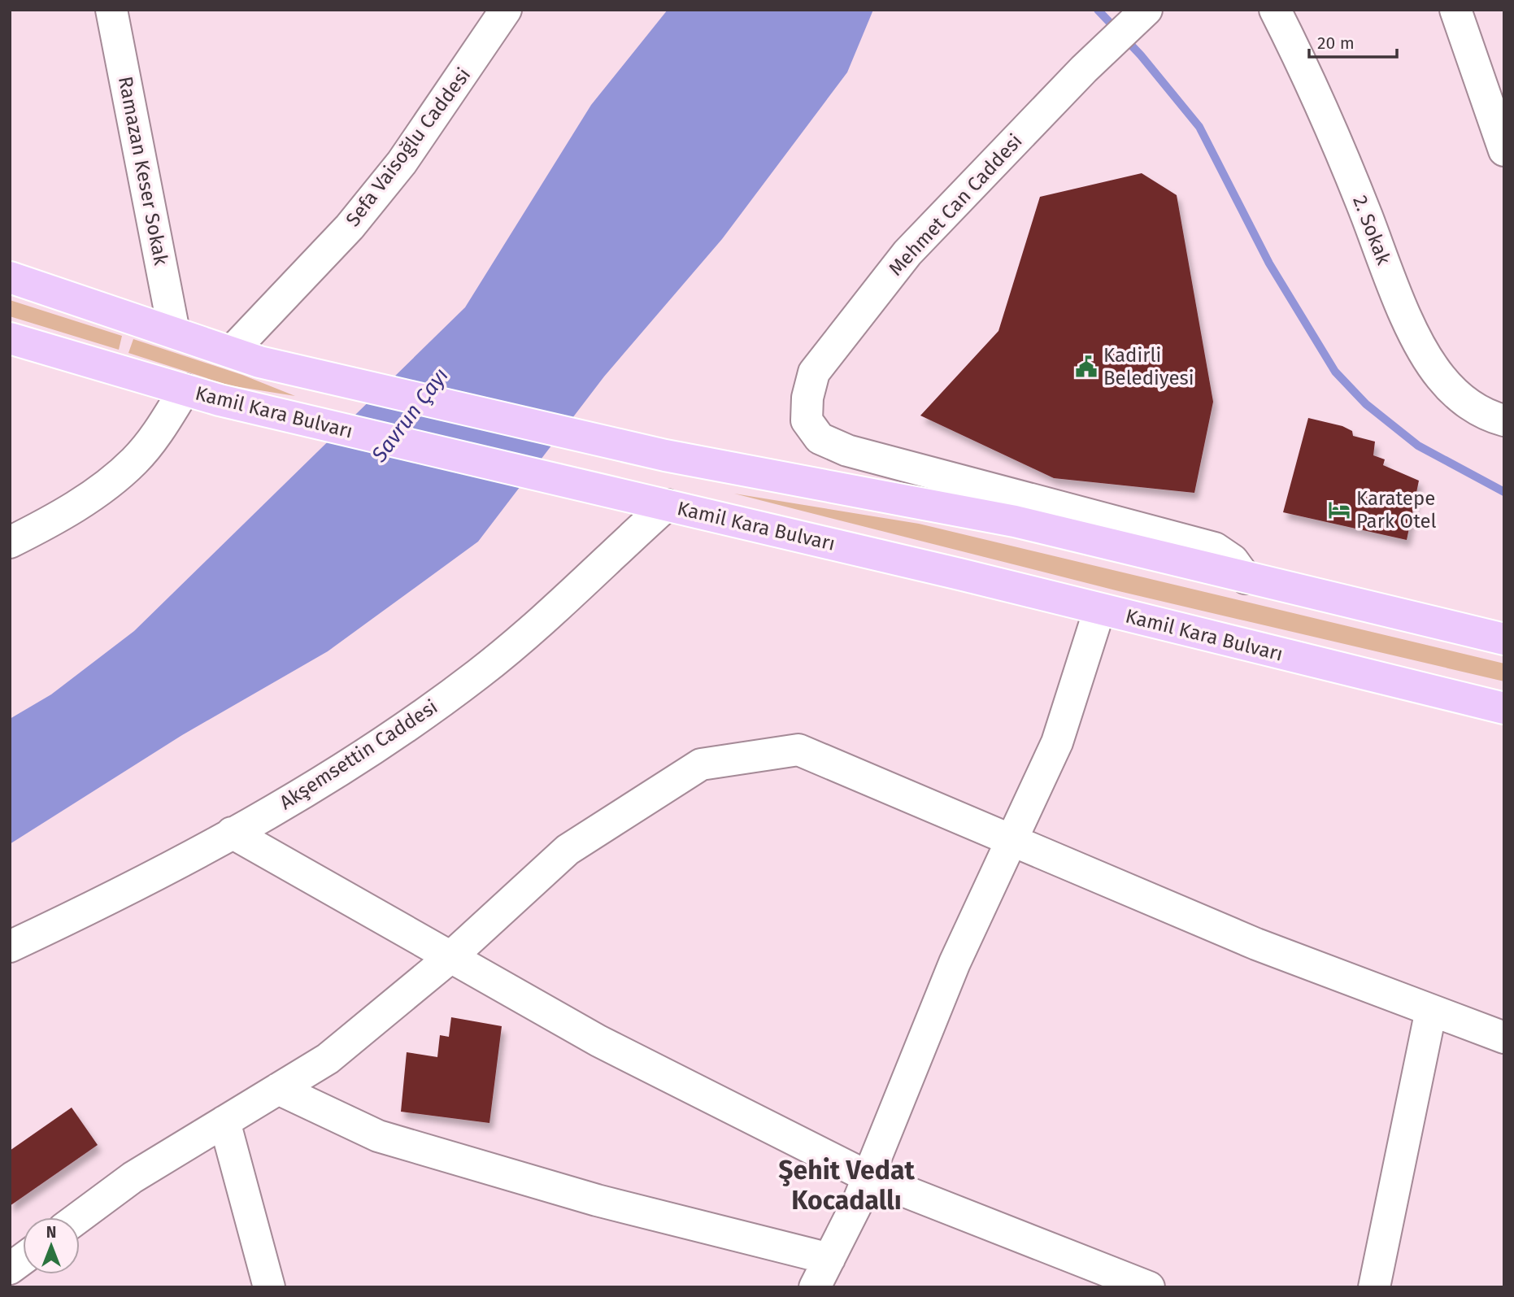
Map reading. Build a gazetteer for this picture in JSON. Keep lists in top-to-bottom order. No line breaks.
{"streets":{"main road":["Kamil Kara Bulvarı"],"street":["Sefa Vaisoğlu Caddesi","Ramazan Keser Sokak","Mehmet Can Caddesi","2. Sokak","Akşemsettin Caddesi"]},"crossings":[["Kamil Kara Bulvarı","Akşemsettin Caddesi"]],"districts":["Şehit Vedat Kocadallı"],"water":["Savrun Çayı"],"places":{"public building":["Kadirli Belediyesi"],"hotel":["Karatepe Park Otel"]},"scale_bar":"20 m","north":"top"}
